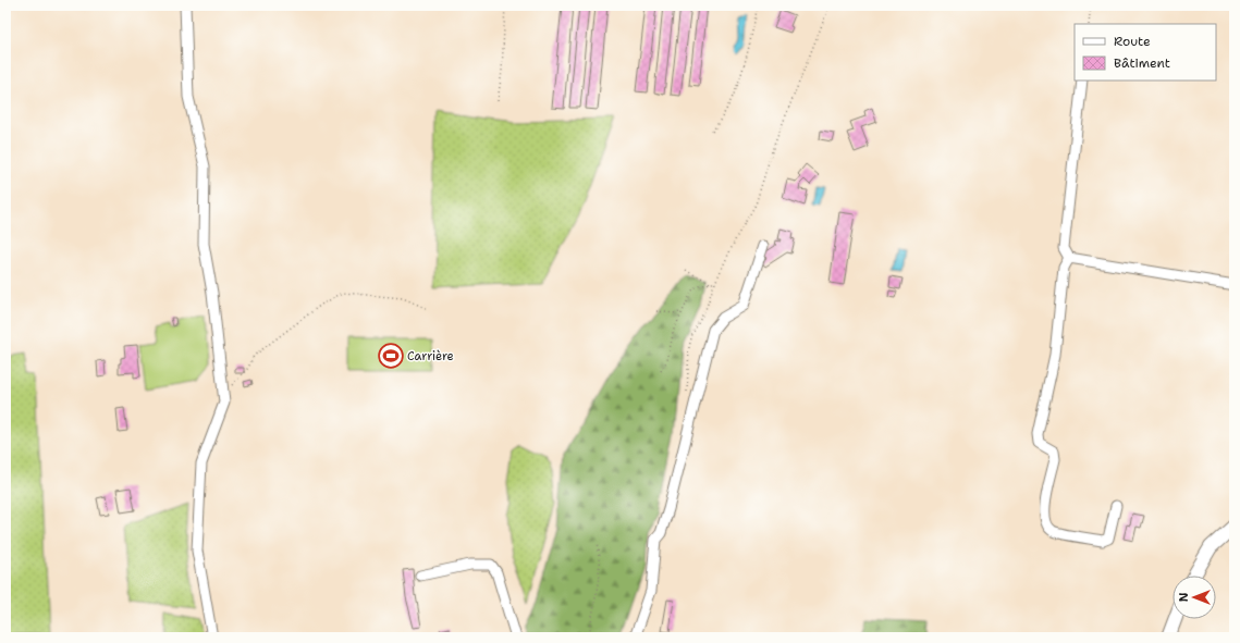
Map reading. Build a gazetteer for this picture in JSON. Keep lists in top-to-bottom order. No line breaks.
{"places":{"sports":["Carrière"]},"legend":["Route","Bâtiment"],"north":"left"}
